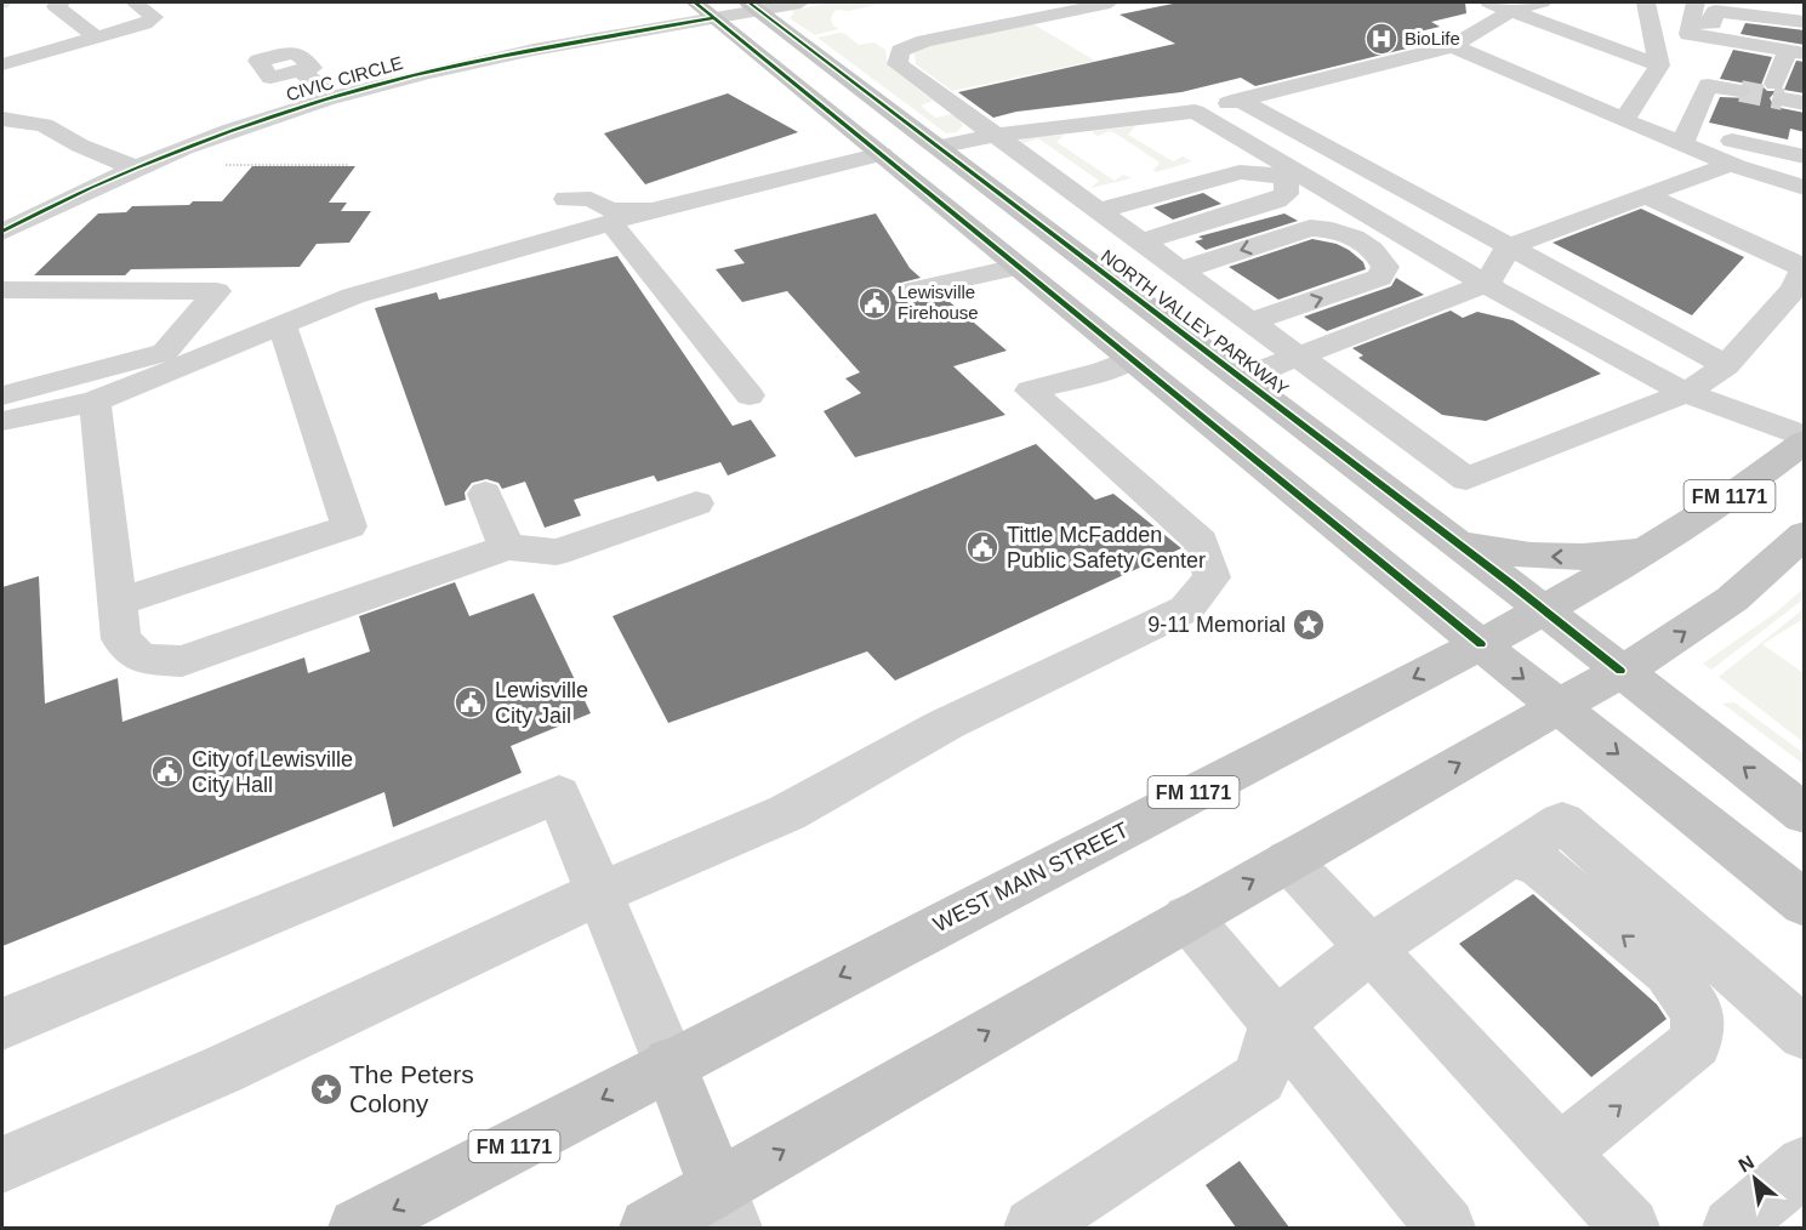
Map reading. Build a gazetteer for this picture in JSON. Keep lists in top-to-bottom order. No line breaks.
{"streets":{"main road":["NORTH VALLEY PARKWAY","FM 1171","WEST MAIN STREET"],"street":["CIVIC CIRCLE"]},"crossings":[["CIVIC CIRCLE","NORTH VALLEY PARKWAY"],["NORTH VALLEY PARKWAY","WEST MAIN STREET"]],"places":{"hospital":["BioLife"],"public building":["Lewisville Firehouse","Tittle McFadden Public Safety Center","Lewisville City Jail","City of Lewisville City Hall"],"place":["9-11 Memorial","The Peters Colony"]},"north":"top left"}
